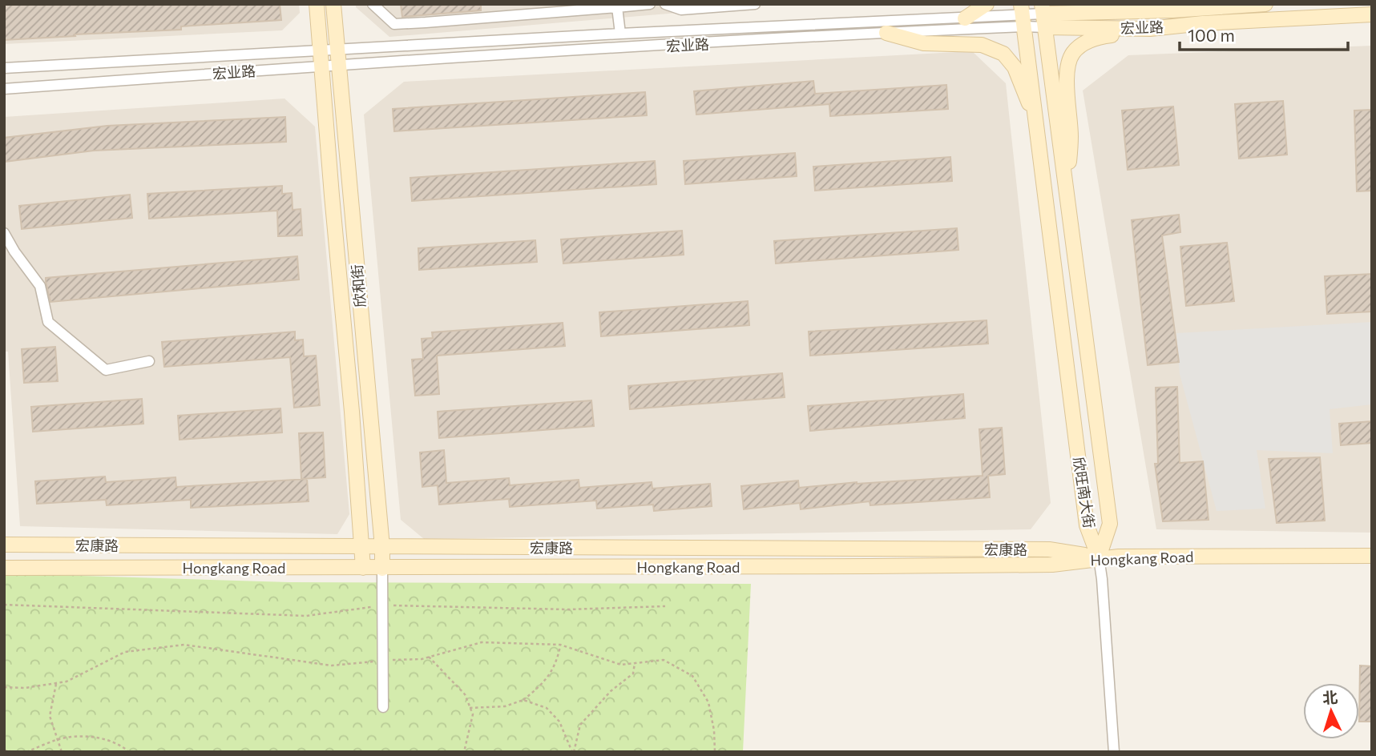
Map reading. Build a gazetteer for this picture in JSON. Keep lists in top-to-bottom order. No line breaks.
{"streets":{"main road":["宏业路","欣和街","欣旺南大街","宏康路","Hongkang Road"]},"crossings":[["宏业路","欣和街"],["宏业路","欣旺南大街"],["欣和街","宏康路"],["欣和街","Hongkang Road"],["欣旺南大街","宏康路"],["欣旺南大街","Hongkang Road"],["宏康路","Hongkang Road"]],"scale_bar":"100 m","north":"top"}
